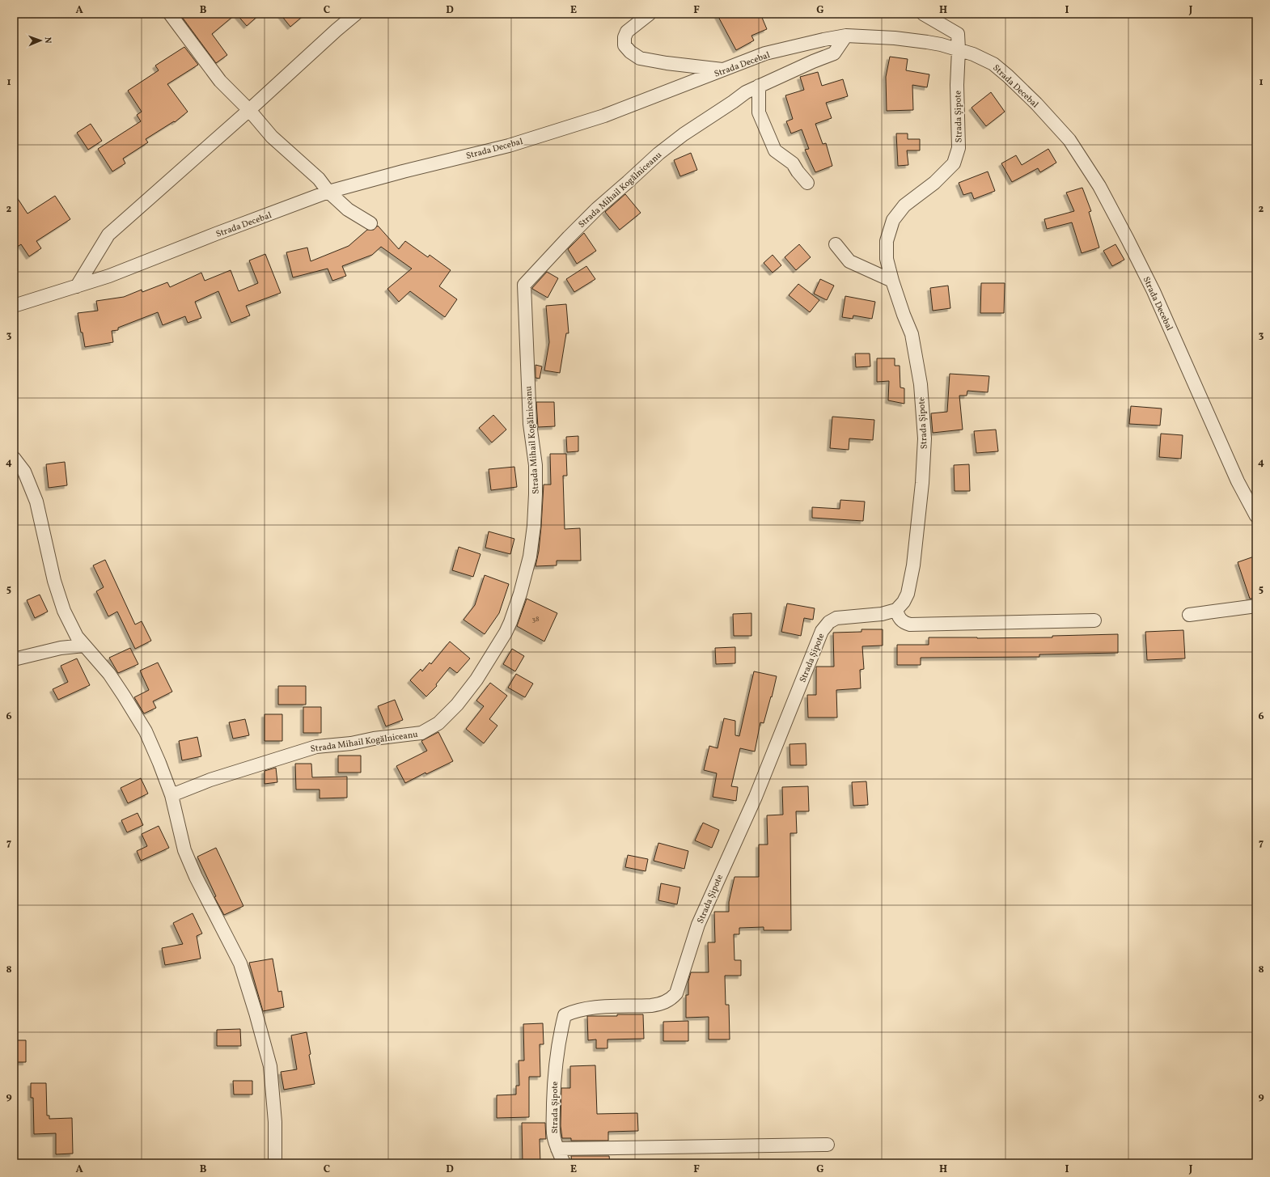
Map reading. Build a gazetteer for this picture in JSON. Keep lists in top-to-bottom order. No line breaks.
{"streets":{"street":["Strada Decebal","Strada Șipote","Strada Mihail Kogălniceanu"]},"crossings":[["Strada Decebal","Strada Șipote"],["Strada Decebal","Strada Mihail Kogălniceanu"]],"house_numbers":["38"],"north":"right","grid":{"columns":["A","B","C","D","E","F","G","H","I","J"],"rows":["1","2","3","4","5","6","7","8","9"]}}
